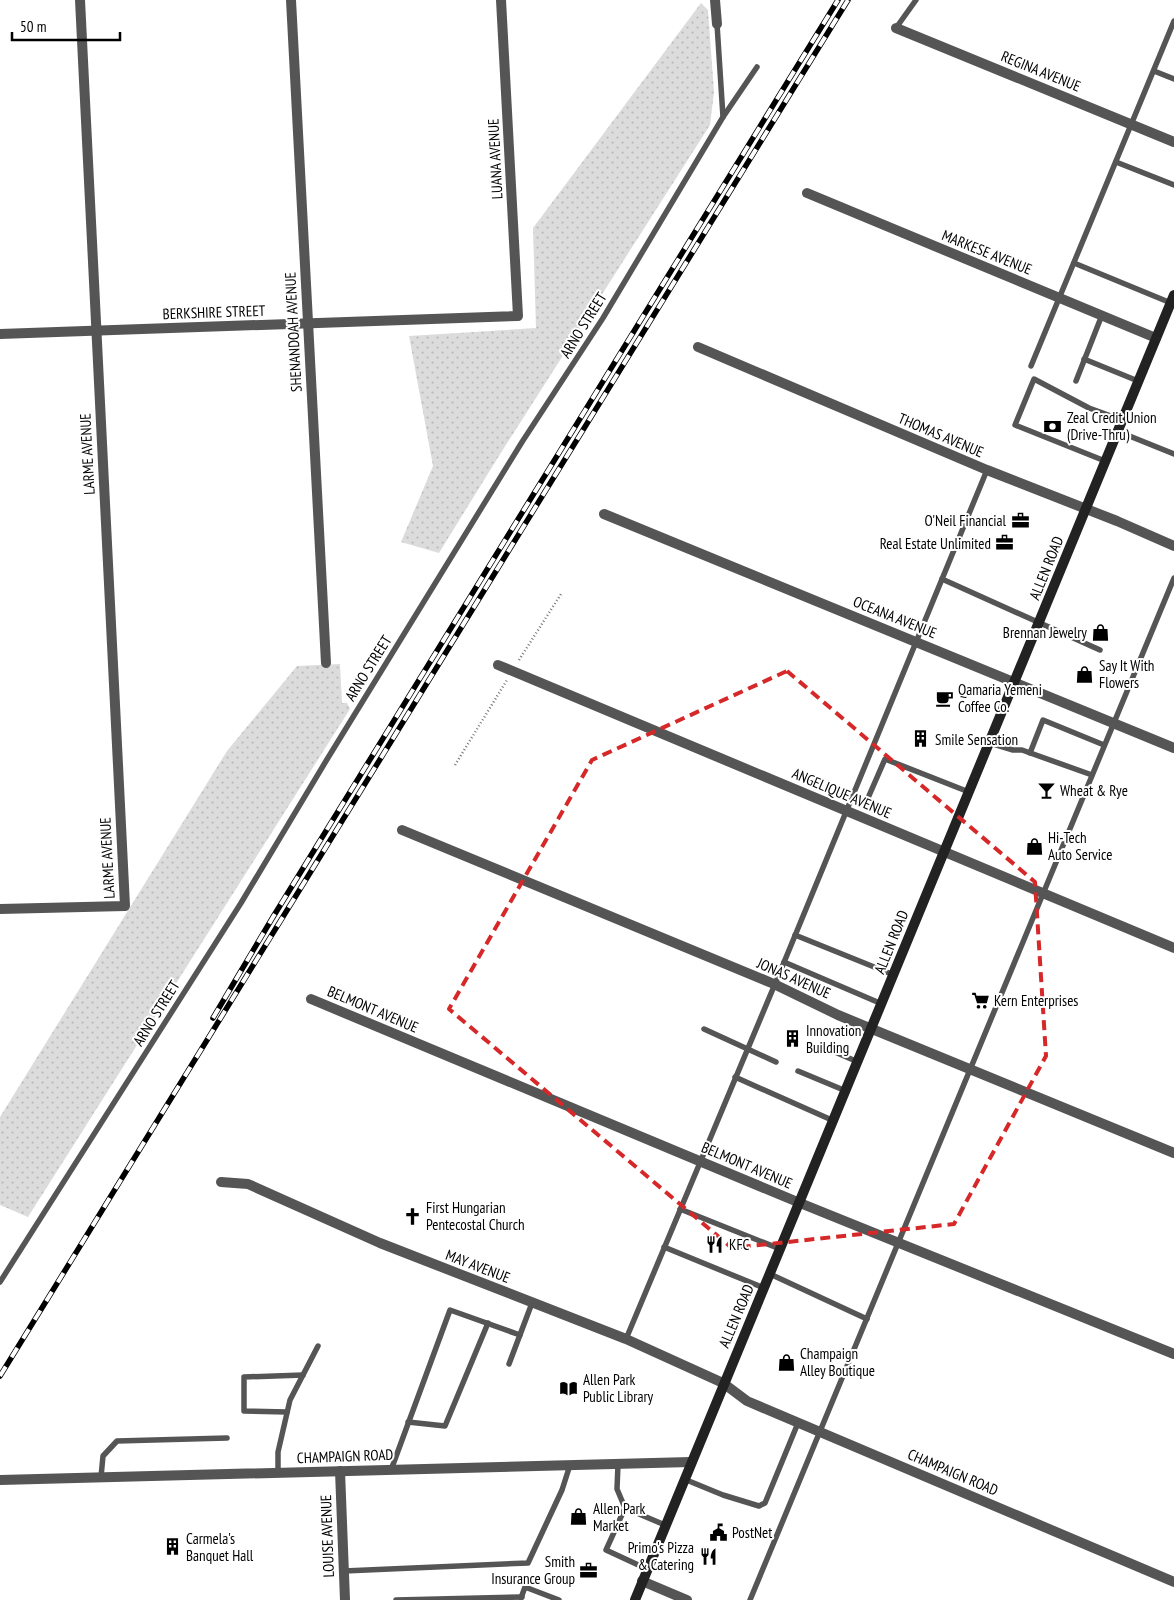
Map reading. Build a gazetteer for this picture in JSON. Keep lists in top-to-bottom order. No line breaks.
{"streets":{"main road":["ALLEN ROAD"],"street":["REGINA AVENUE","LUANA AVENUE","MARKESE AVENUE","BERKSHIRE STREET","SHENANDOAH AVENUE","THOMAS AVENUE","LARME AVENUE","OCEANA AVENUE","ANGELIQUE AVENUE","JONAS AVENUE","BELMONT AVENUE","MAY AVENUE","CHAMPAIGN ROAD","LOUISE AVENUE"],"lane":["ARNO STREET"]},"crossings":[["LUANA AVENUE","BERKSHIRE STREET"],["MARKESE AVENUE","ALLEN ROAD"],["BERKSHIRE STREET","SHENANDOAH AVENUE"],["BERKSHIRE STREET","LARME AVENUE"],["THOMAS AVENUE","ALLEN ROAD"],["ALLEN ROAD","OCEANA AVENUE"],["ALLEN ROAD","ANGELIQUE AVENUE"],["ALLEN ROAD","JONAS AVENUE"],["ALLEN ROAD","BELMONT AVENUE"],["ALLEN ROAD","MAY AVENUE"],["ALLEN ROAD","CHAMPAIGN ROAD"],["MAY AVENUE","CHAMPAIGN ROAD"],["CHAMPAIGN ROAD","LOUISE AVENUE"]],"places":{"bank":["Zeal Credit Union (Drive-Thru)"],"office":["O'Neil Financial","Real Estate Unlimited","Smith Insurance Group"],"shop":["Brennan Jewelry","Say It With Flowers","Hi-Tech Auto Service","Champaign Alley Boutique","Allen Park Market"],"cafe":["Qamaria Yemeni Coffee Co."],"building":["Smile Sensation","Innovation Building","Carmela's Banquet Hall"],"bar":["Wheat & Rye"],"supermarket":["Kern Enterprises"],"church":["First Hungarian Pentecostal Church"],"restaurant":["KFC","Primo's Pizza & Catering"],"library":["Allen Park Public Library"],"public building":["PostNet"]},"scale_bar":"50 m"}
